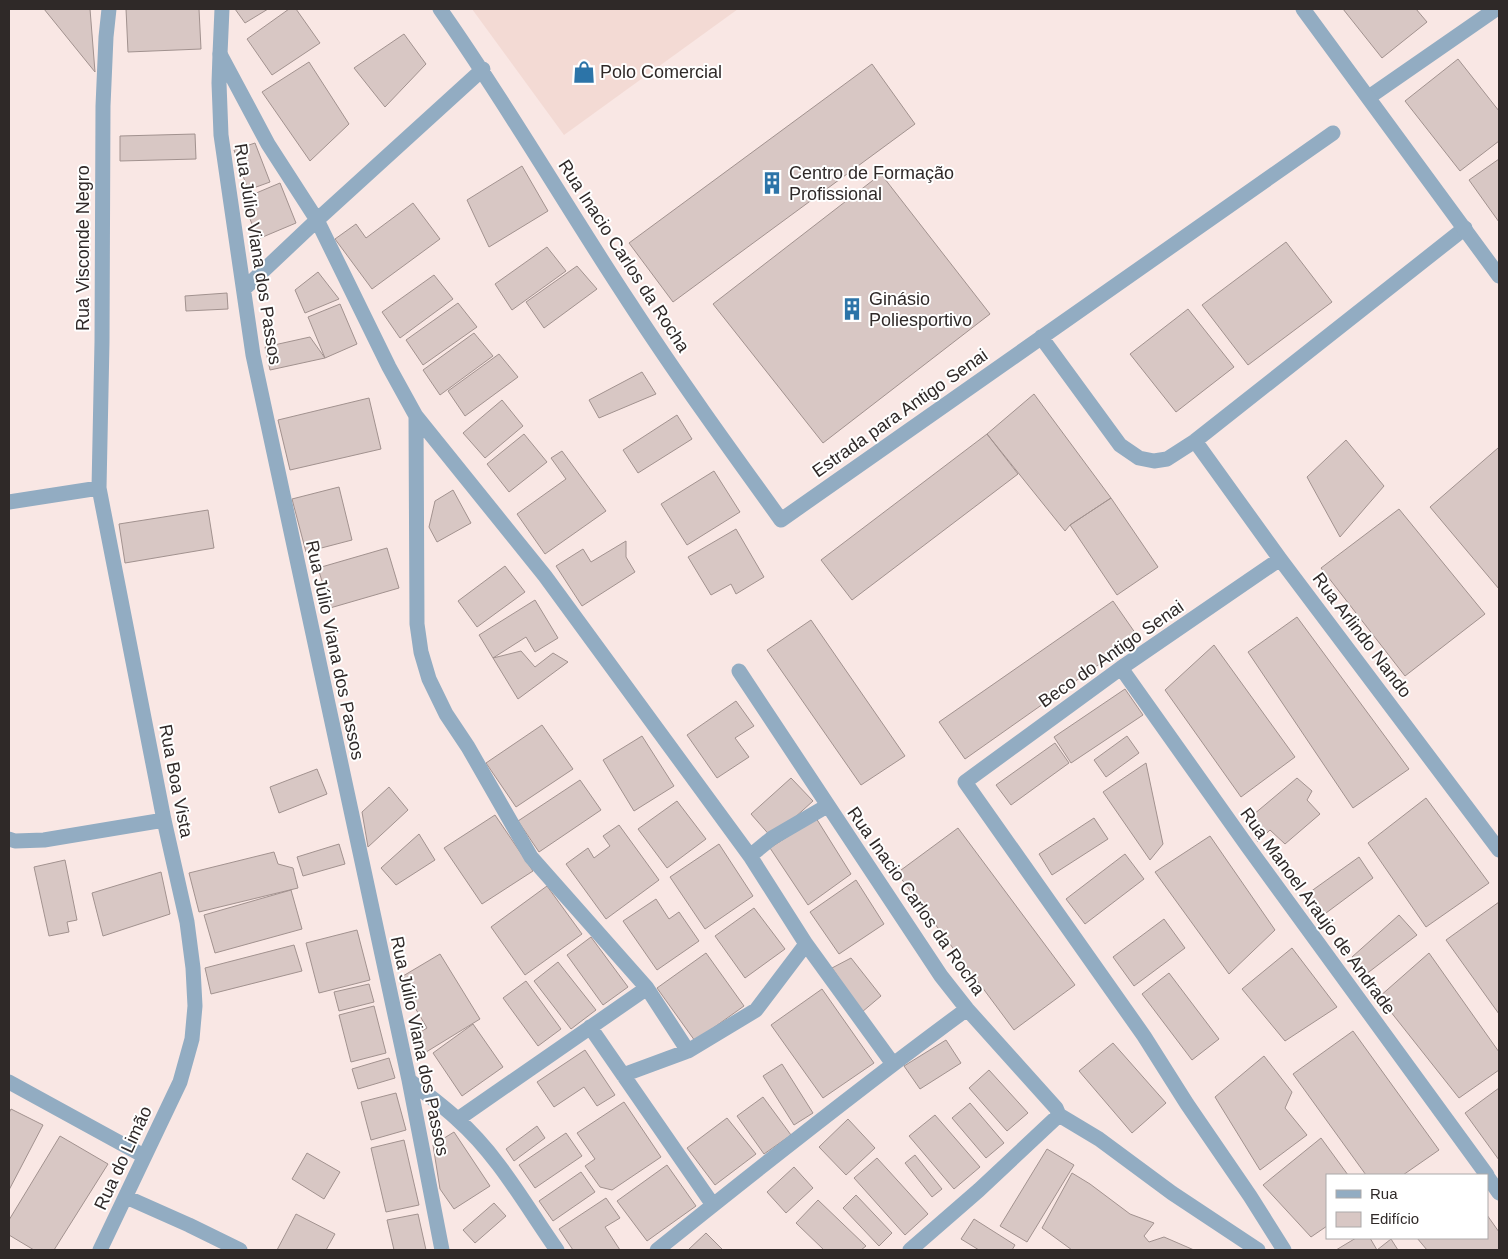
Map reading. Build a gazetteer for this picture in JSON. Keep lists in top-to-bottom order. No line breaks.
{"streets":{"street":["Rua Visconde Negro","Rua Júlio Viana dos Passos","Rua Inacio Carlos da Rocha","Estrada para Antigo Senai","Rua Arlindo Nando","Beco do Antigo Senai","Rua Boa Vista","Rua Manoel Araujo de Andrade","Rua do Limão"]},"crossings":[["Rua Visconde Negro","Rua Boa Vista"],["Rua Inacio Carlos da Rocha","Estrada para Antigo Senai"],["Rua Arlindo Nando","Beco do Antigo Senai"],["Beco do Antigo Senai","Rua Manoel Araujo de Andrade"],["Rua Boa Vista","Rua do Limão"]],"places":{"shop":["Polo Comercial"],"building":["Centro de Formação Profissional","Ginásio Poliesportivo"]},"legend":["Rua","Edifício"]}
